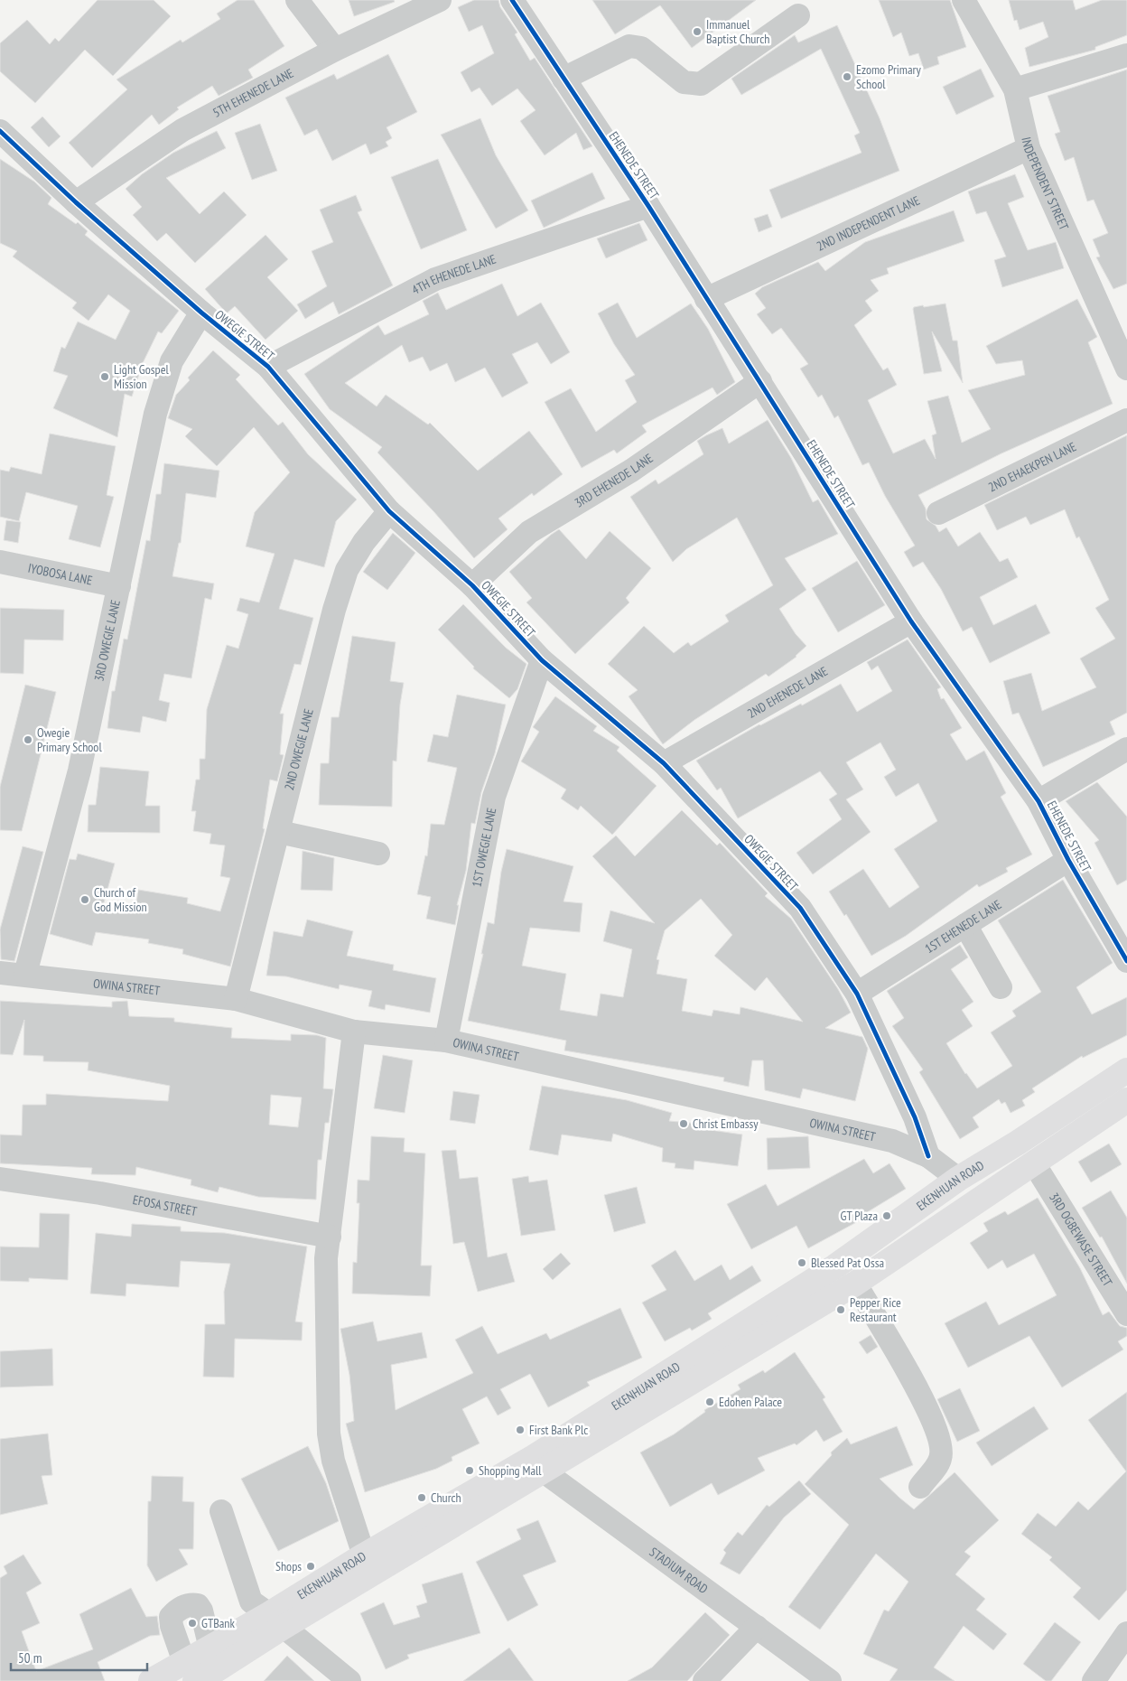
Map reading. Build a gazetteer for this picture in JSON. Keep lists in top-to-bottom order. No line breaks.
{"streets":{"main road":["EKENHUAN ROAD"],"street":["5TH EHENEDE LANE","EHENEDE STREET","INDEPENDENT STREET","2ND INDEPENDENT LANE","4TH EHENEDE LANE","OWEGIE STREET","2ND EHAEKPEN LANE","3RD EHENEDE LANE","IYOBOSA LANE","3RD OWEGIE LANE","2ND EHENEDE LANE","2ND OWEGIE LANE","1ST OWEGIE LANE","1ST EHENEDE LANE","OWINA STREET","EFOSA STREET","3RD OGBEWASE STREET","STADIUM ROAD"]},"crossings":[["5TH EHENEDE LANE","OWEGIE STREET"],["EHENEDE STREET","2ND INDEPENDENT LANE"],["EHENEDE STREET","4TH EHENEDE LANE"],["EHENEDE STREET","3RD EHENEDE LANE"],["EHENEDE STREET","2ND EHENEDE LANE"],["EHENEDE STREET","1ST EHENEDE LANE"],["INDEPENDENT STREET","2ND INDEPENDENT LANE"],["4TH EHENEDE LANE","OWEGIE STREET"],["OWEGIE STREET","3RD EHENEDE LANE"],["OWEGIE STREET","3RD OWEGIE LANE"],["OWEGIE STREET","2ND EHENEDE LANE"],["OWEGIE STREET","2ND OWEGIE LANE"],["OWEGIE STREET","1ST OWEGIE LANE"],["OWEGIE STREET","1ST EHENEDE LANE"],["OWEGIE STREET","OWINA STREET"],["IYOBOSA LANE","3RD OWEGIE LANE"],["3RD OWEGIE LANE","OWINA STREET"],["2ND OWEGIE LANE","OWINA STREET"],["1ST OWEGIE LANE","OWINA STREET"],["OWINA STREET","EKENHUAN ROAD"],["EKENHUAN ROAD","3RD OGBEWASE STREET"],["EKENHUAN ROAD","STADIUM ROAD"]],"places":["Immanuel Baptist Church","Ezomo Primary School","Light Gospel Mission","Owegie Primary School","Church of God Mission","Christ Embassy","GT Plaza","Blessed Pat Ossa","Pepper Rice Restaurant","Edohen Palace","First Bank Plc","Shopping Mall","Church","Shops","GTBank"],"scale_bar":"50 m"}
